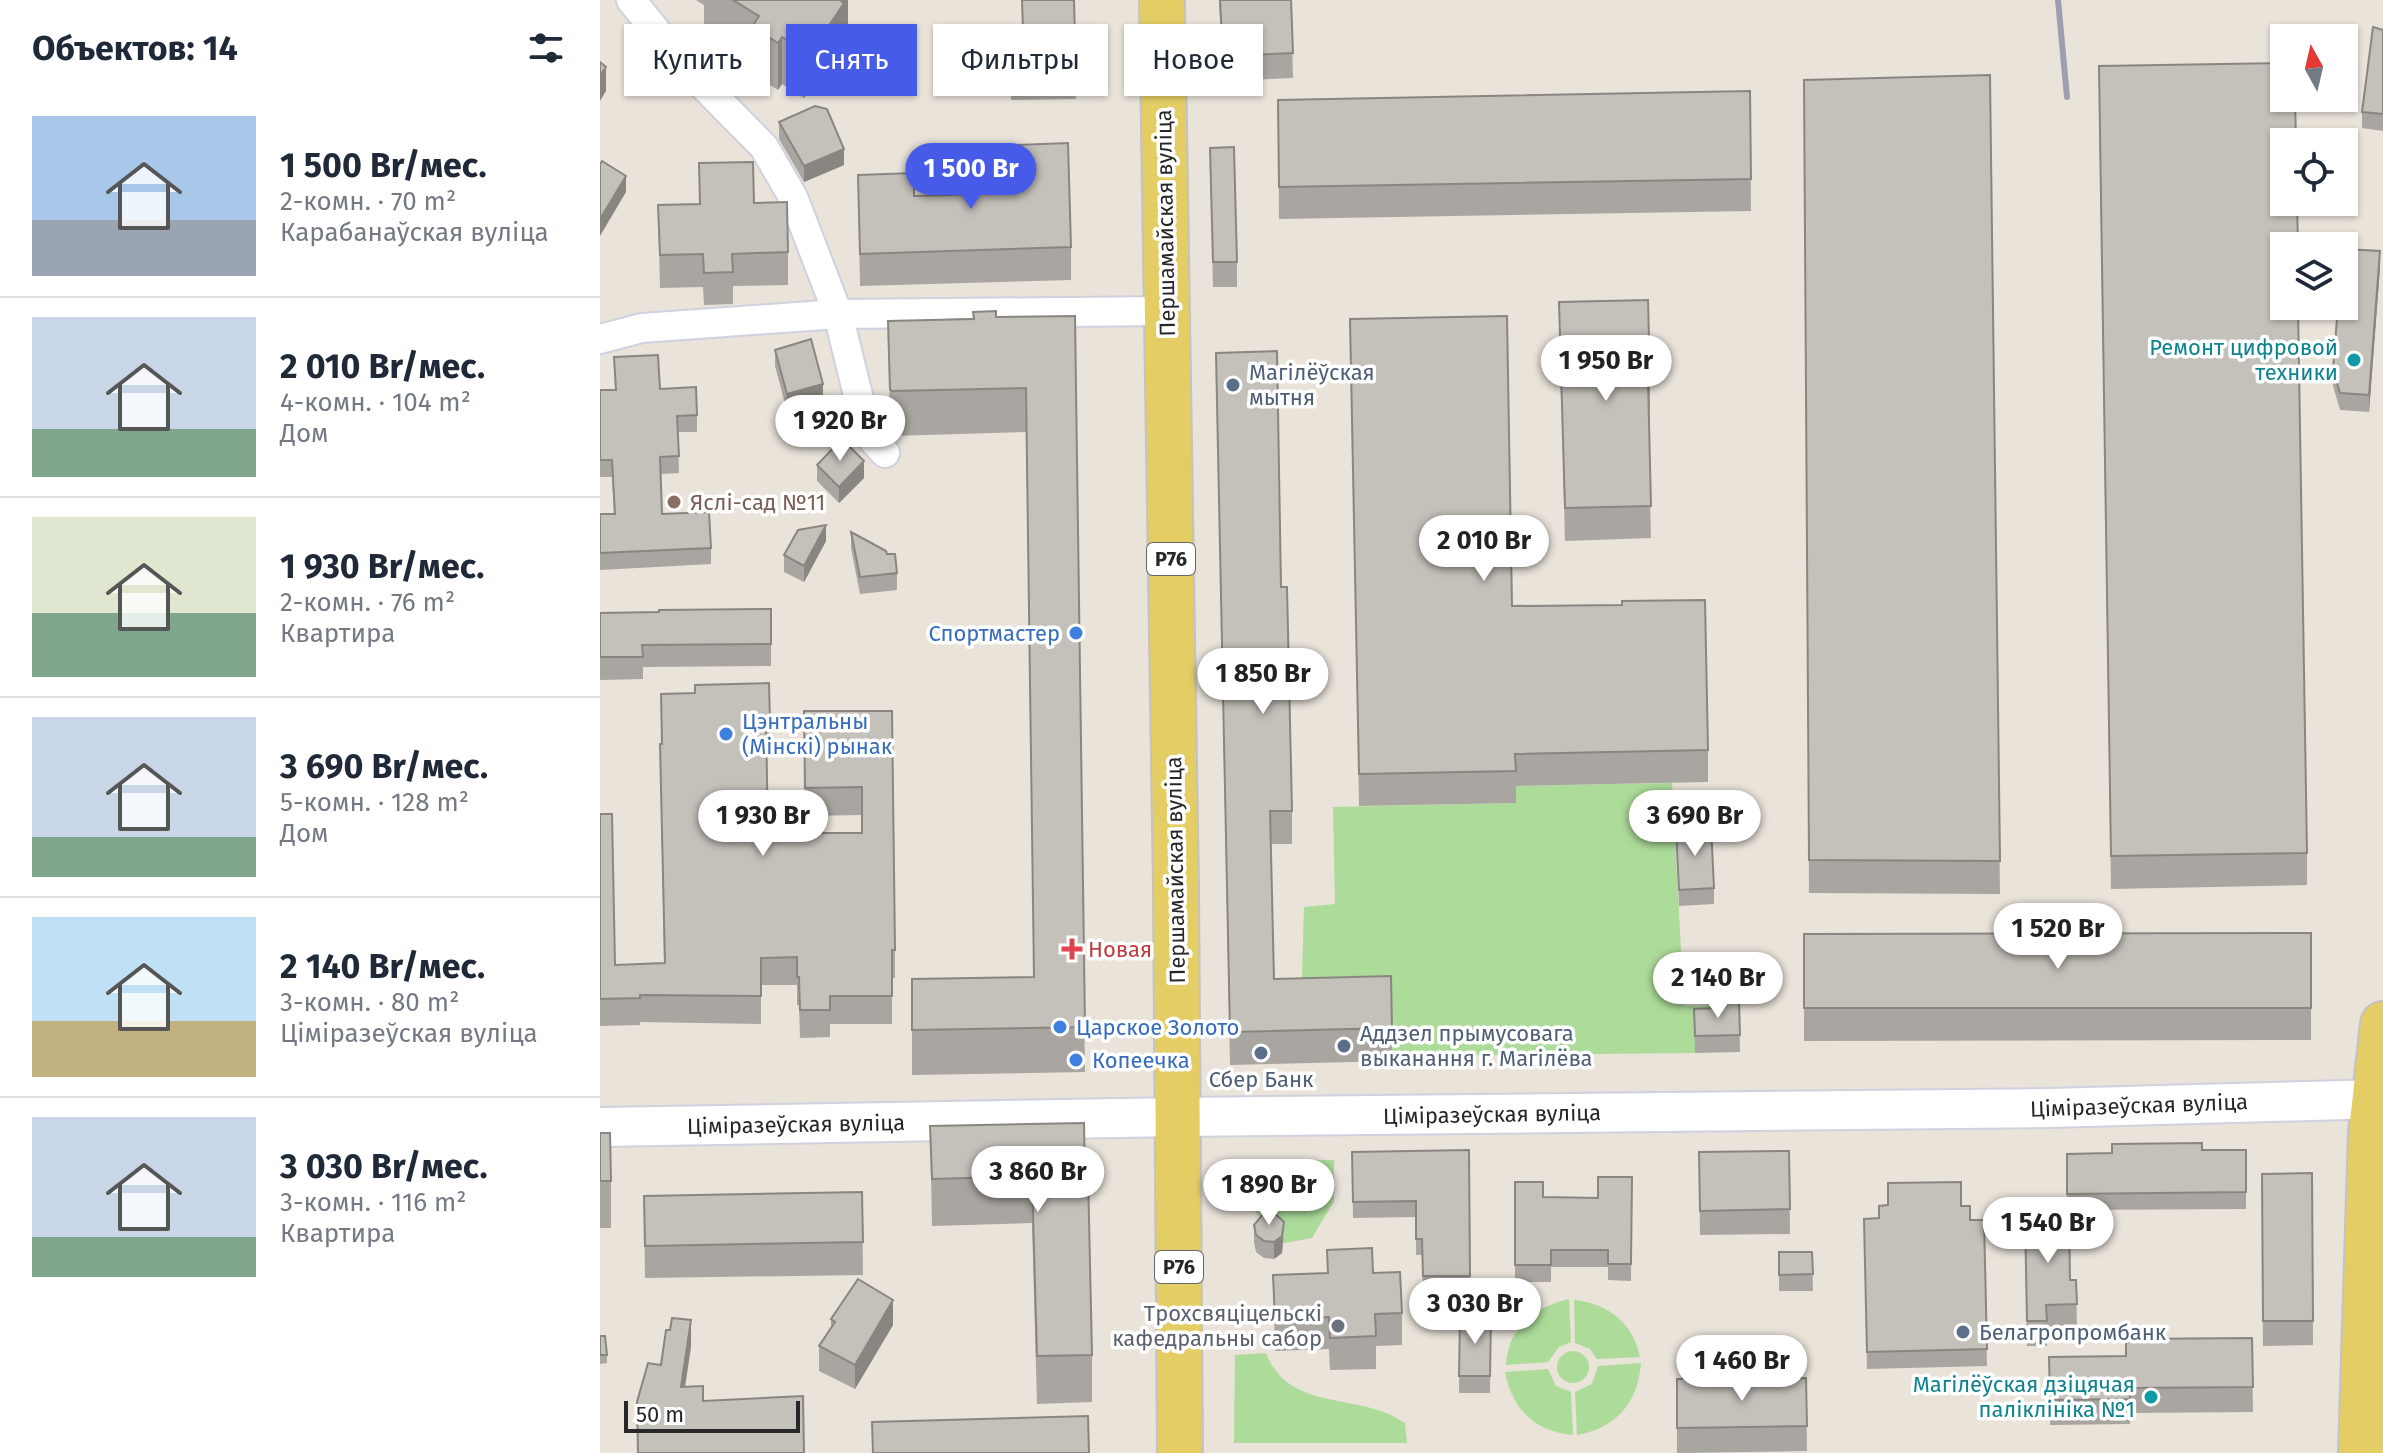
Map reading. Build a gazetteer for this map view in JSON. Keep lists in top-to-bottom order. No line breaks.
{"streets":{"main road":["Першамайская вуліца","Р76","Ціміразеўская вуліца"]},"crossings":[["Першамайская вуліца","Ціміразеўская вуліца"]],"places":{"other":["Ремонт цифровой техники","Магілёўская мытня","Яслі-сад №11","Спортмастер","Цэнтральны (Мінскі) рынак","Царское Золото","Аддзел прымусовага выканання г. Магілёва","Сбер Банк","Копеечка","Трохсвяціцельскі кафедральны сабор","Белагропромбанк","Магілёўская дзіцячая паліклініка №1"],"health":["Новая"]},"scale_bar":"50 m","north":"top","page":{"heading":"Объектов: 14","chip":["Купить","Снять","Фильтры","Новое"],"list":[{"name":"1 500 Br/мес.","note":"2-комн. · 70 m² · Карабанаўская вуліца"},{"name":"2 010 Br/мес.","note":"4-комн. · 104 m² · Дом"},{"name":"1 930 Br/мес.","note":"2-комн. · 76 m² · Квартира"},{"name":"3 690 Br/мес.","note":"5-комн. · 128 m² · Дом"},{"name":"2 140 Br/мес.","note":"3-комн. · 80 m² · Ціміразеўская вуліца"},{"name":"3 030 Br/мес.","note":"3-комн. · 116 m² · Квартира"}],"price":["1 500 Br","1 950 Br","1 920 Br","2 010 Br","1 850 Br","1 930 Br","3 690 Br","1 520 Br","2 140 Br","3 860 Br","1 890 Br","1 540 Br","3 030 Br","1 460 Br"],"scale":"50 m"}}
